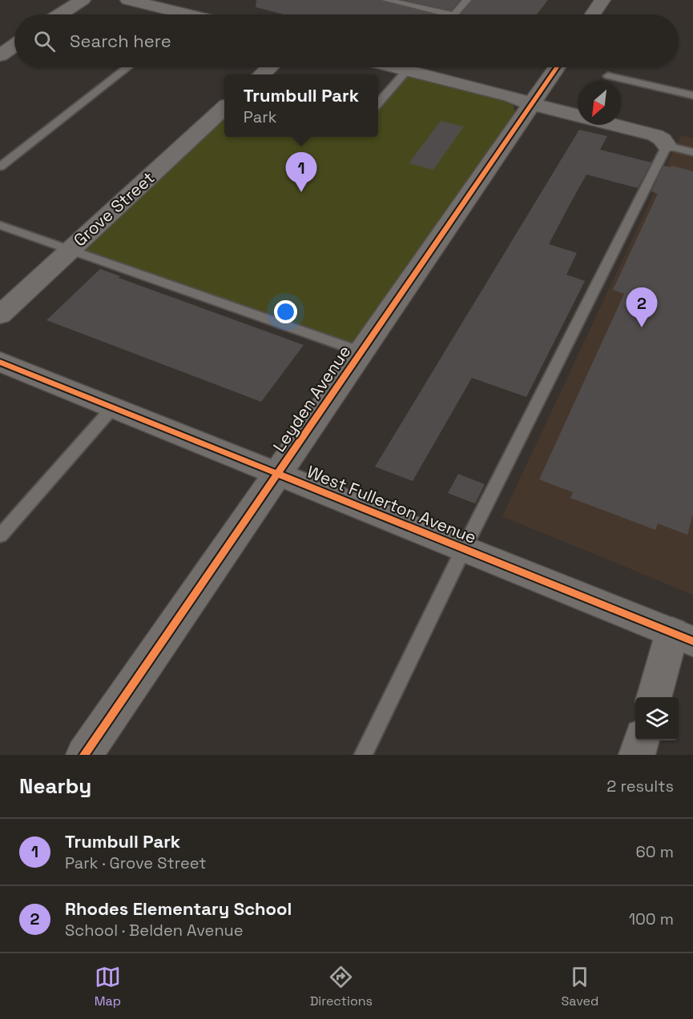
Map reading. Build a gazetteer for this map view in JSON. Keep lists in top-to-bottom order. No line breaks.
{"streets":{"street":["Grove Street","Leyden Avenue","West Fullerton Avenue"]},"crossings":[["Leyden Avenue","West Fullerton Avenue"]],"north":"bottom left","page":{"search":"Search here","popup":["Trumbull Park","Park"],"pins":["1","2"],"heading":["Nearby","2 results"],"list":[{"mark":"1","name":"Trumbull Park","note":"Park · Grove Street","value":"60 m"},{"mark":"2","name":"Rhodes Elementary School","note":"School · Belden Avenue","value":"100 m"}],"nav":["Map","Directions","Saved"]}}
